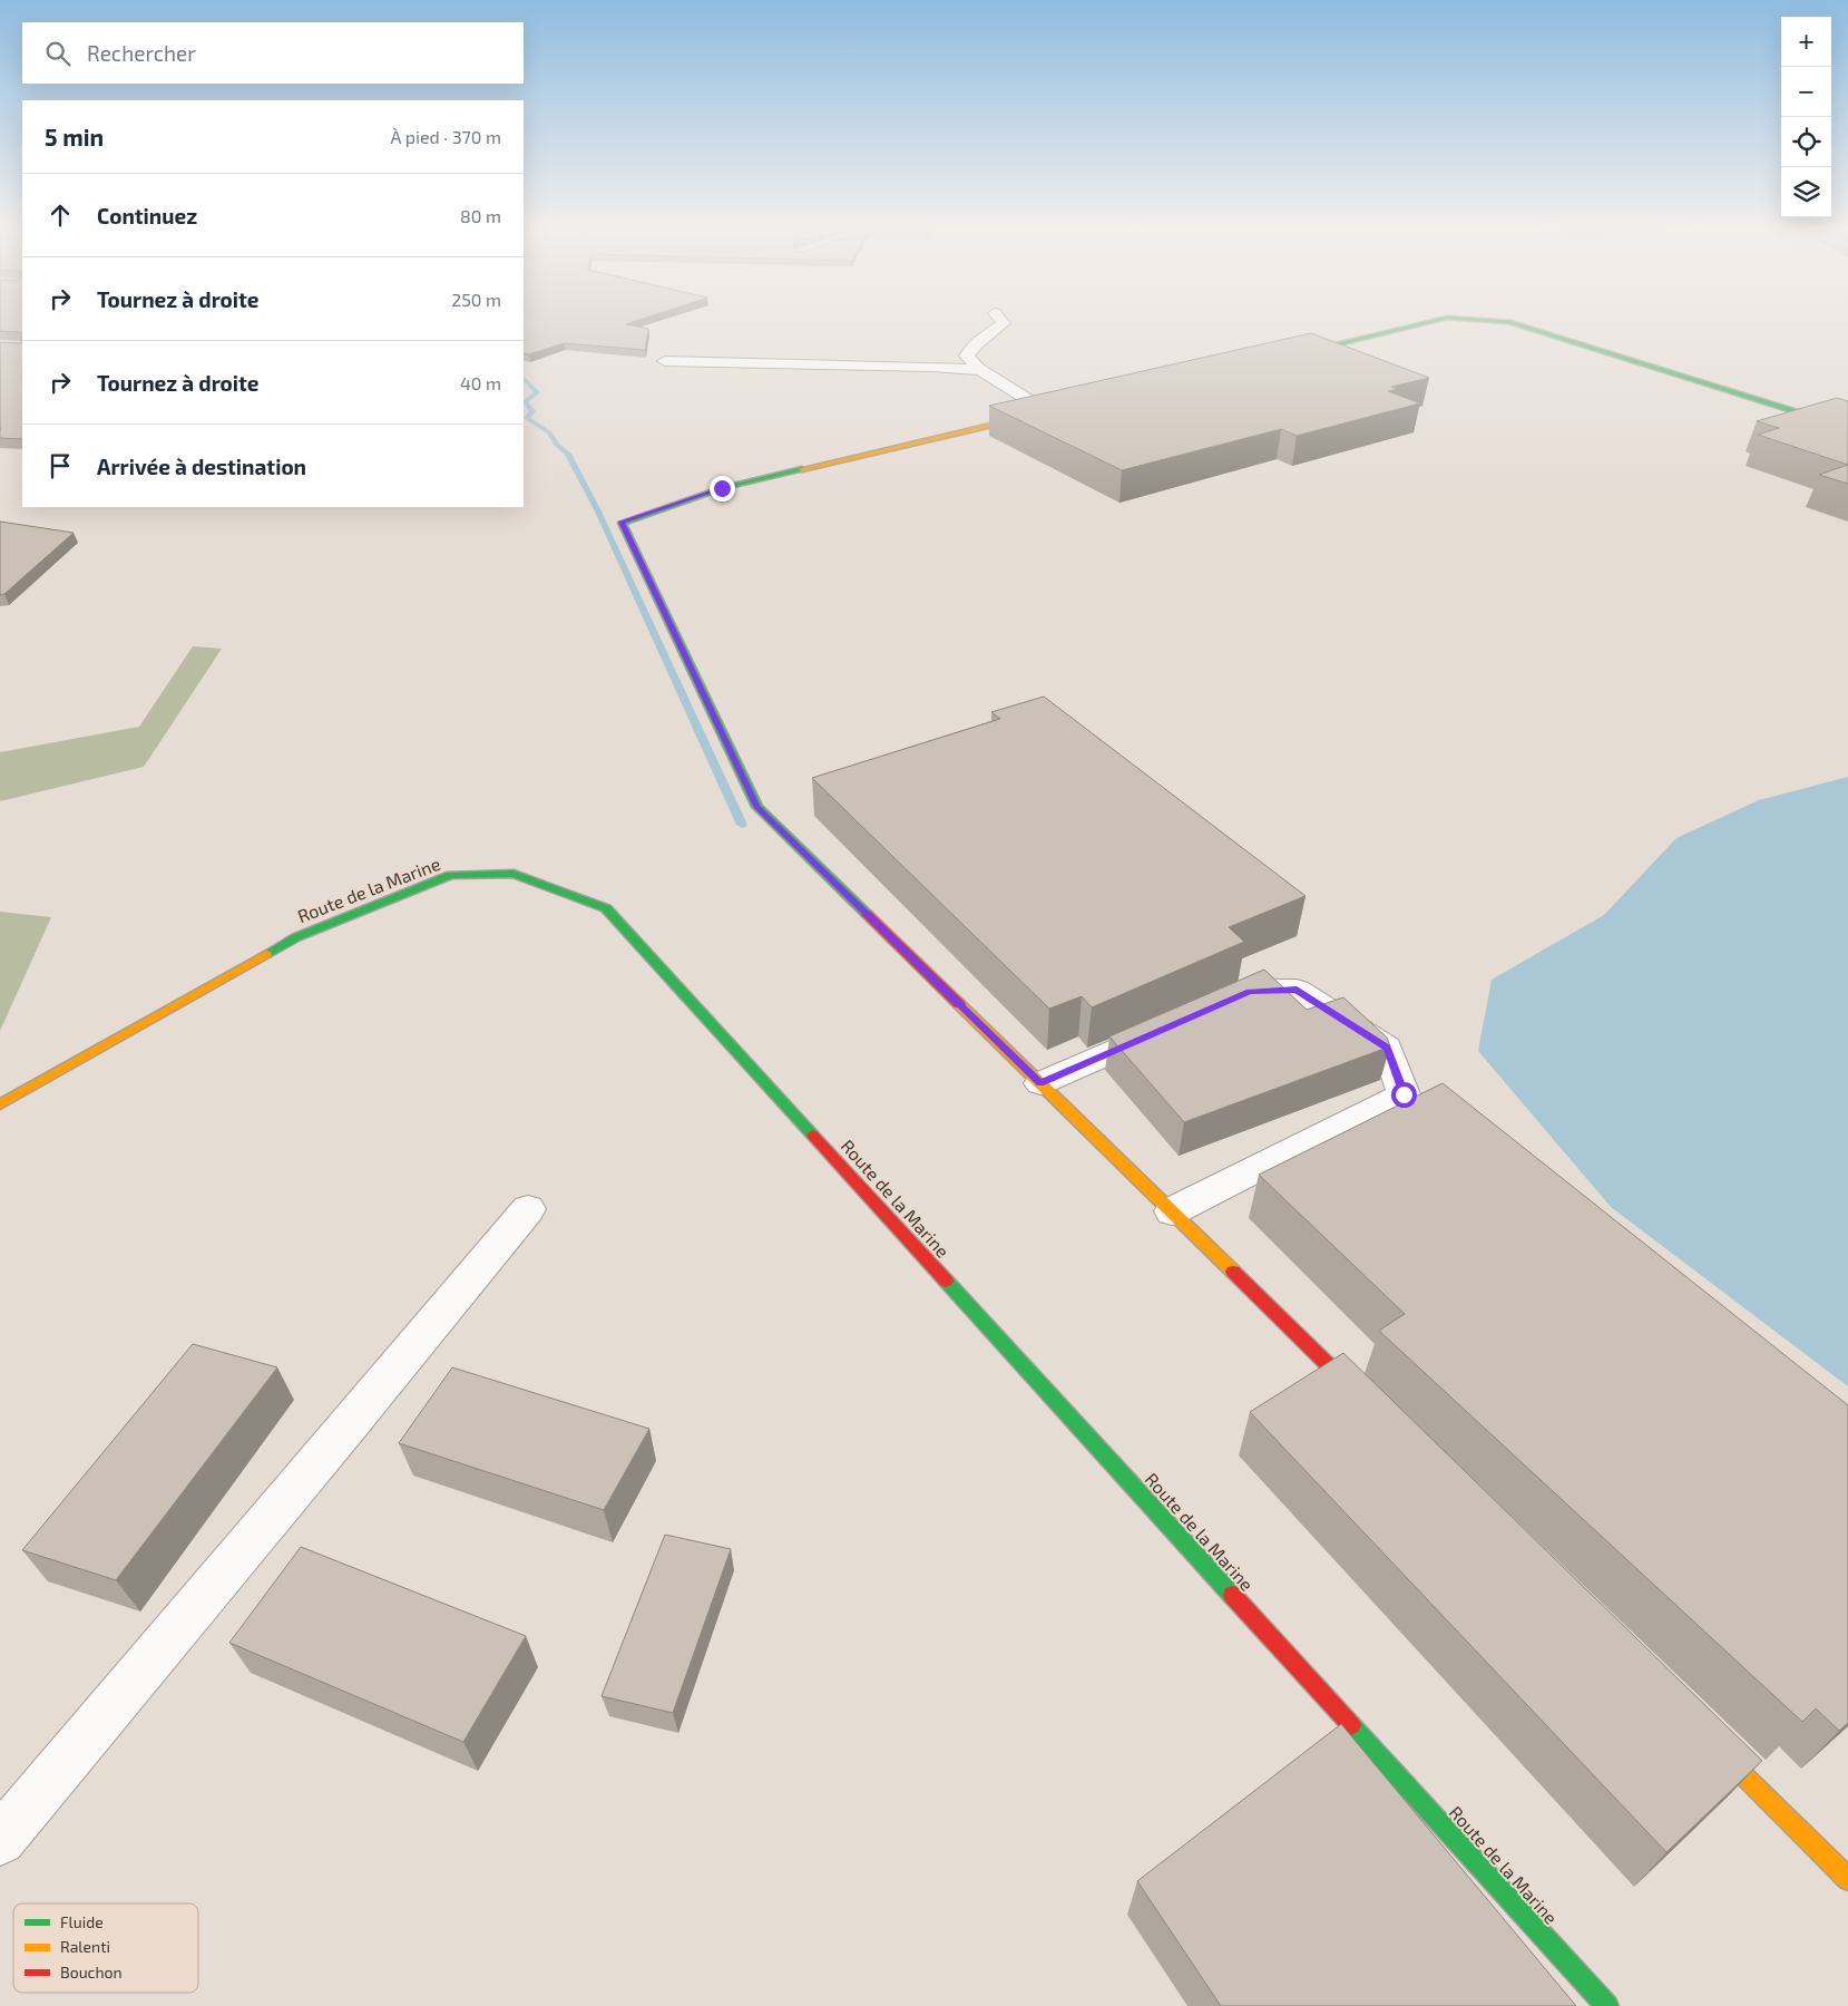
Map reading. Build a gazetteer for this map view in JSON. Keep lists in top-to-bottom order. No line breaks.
{"streets":{"street":["Route de la Marine"]},"legend":["Fluide","Ralenti","Bouchon"],"page":{"map_buttons":["+","−"],"search":"Rechercher","heading":["5 min","À pied · 370 m"],"list":[["Continuez","80 m"],["Tournez à droite","250 m"],["Tournez à droite","40 m"],"Arrivée à destination"]}}
